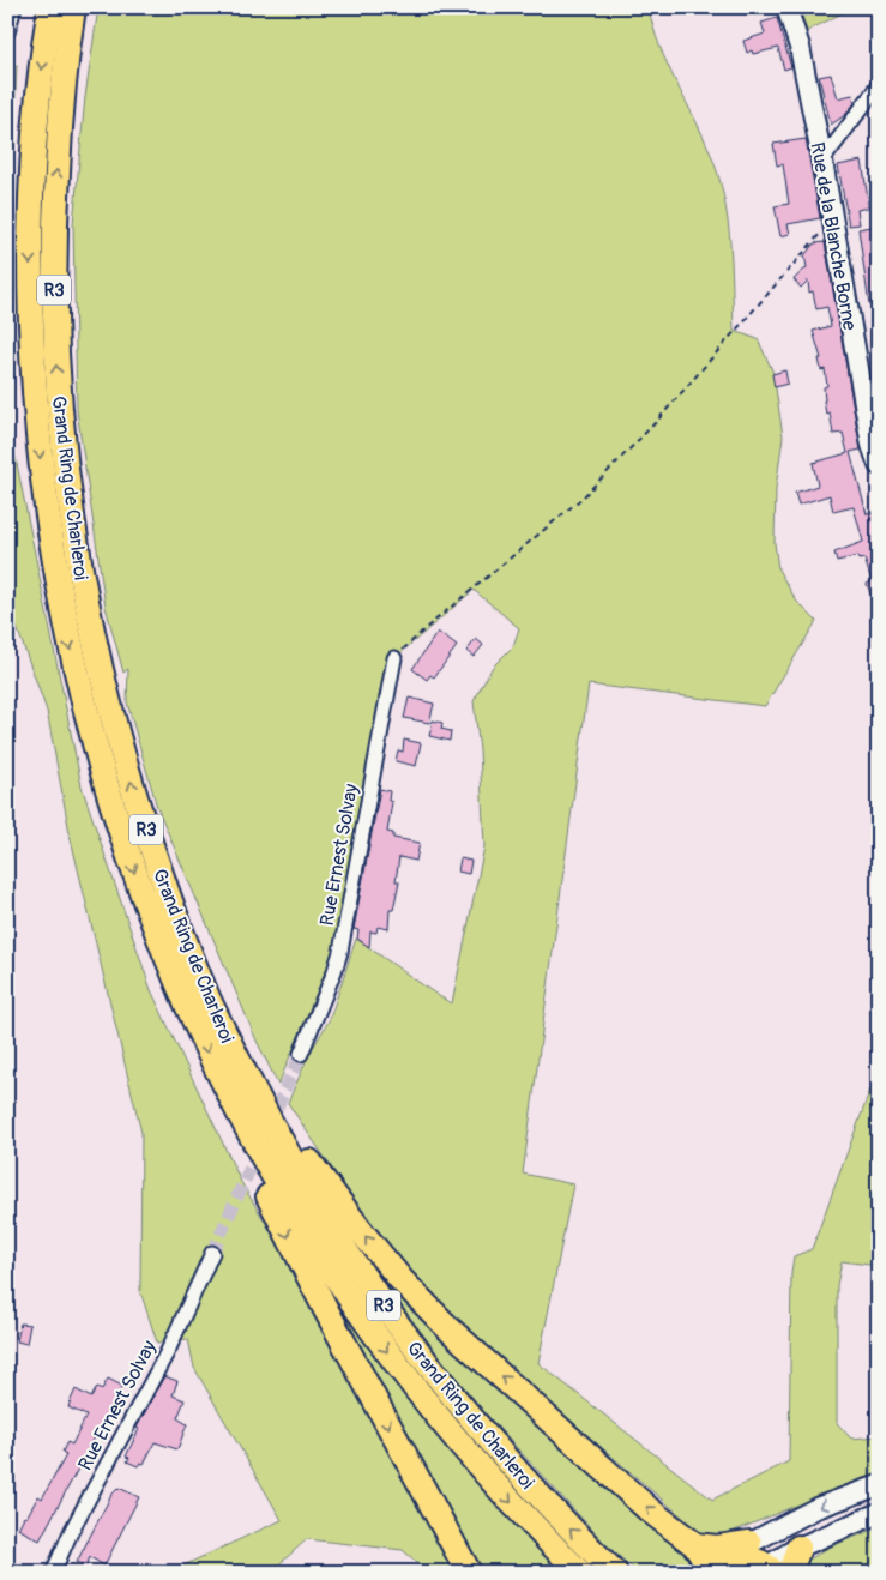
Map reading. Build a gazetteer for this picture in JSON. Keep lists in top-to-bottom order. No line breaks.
{"streets":{"highway":["R3","Grand Ring de Charleroi"],"street":["Rue de la Blanche Borne","Rue Ernest Solvay"]}}
